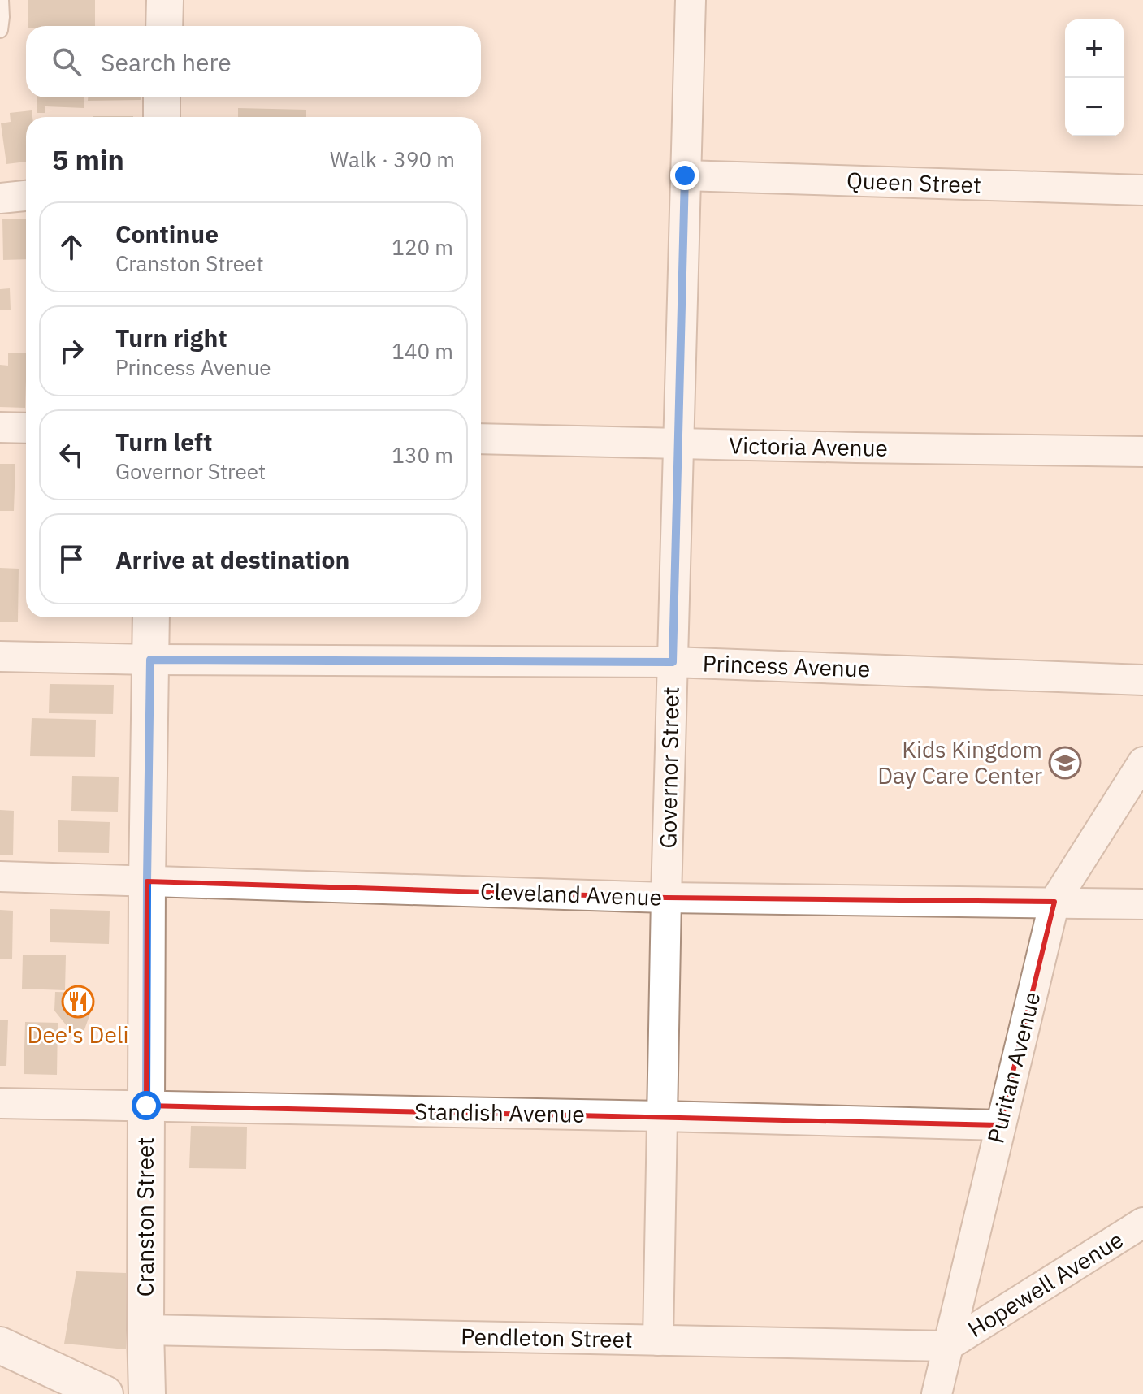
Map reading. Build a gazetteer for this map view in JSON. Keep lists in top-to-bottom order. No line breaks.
{"streets":{"main road":["Cranston Street"],"street":["Queen Street","Victoria Avenue","Princess Avenue","Governor Street","Cleveland Avenue","Puritan Avenue","Standish Avenue","Hopewell Avenue","Pendleton Street"]},"crossings":[["Queen Street","Governor Street"],["Victoria Avenue","Governor Street"],["Princess Avenue","Governor Street"],["Princess Avenue","Cranston Street"],["Governor Street","Cleveland Avenue"],["Governor Street","Standish Avenue"],["Governor Street","Pendleton Street"],["Cleveland Avenue","Puritan Avenue"],["Cleveland Avenue","Cranston Street"],["Puritan Avenue","Standish Avenue"],["Puritan Avenue","Hopewell Avenue"],["Puritan Avenue","Pendleton Street"],["Standish Avenue","Cranston Street"],["Cranston Street","Pendleton Street"],["Hopewell Avenue","Pendleton Street"]],"places":{"school or university":["Kids Kingdom Day Care Center"],"restaurant":["Dee's Deli"]},"page":{"map_buttons":["+","−"],"search":"Search here","heading":["5 min","Walk · 390 m"],"list":[["Continue","Cranston Street","120 m"],["Turn right","Princess Avenue","140 m"],["Turn left","Governor Street","130 m"],"Arrive at destination"]}}
